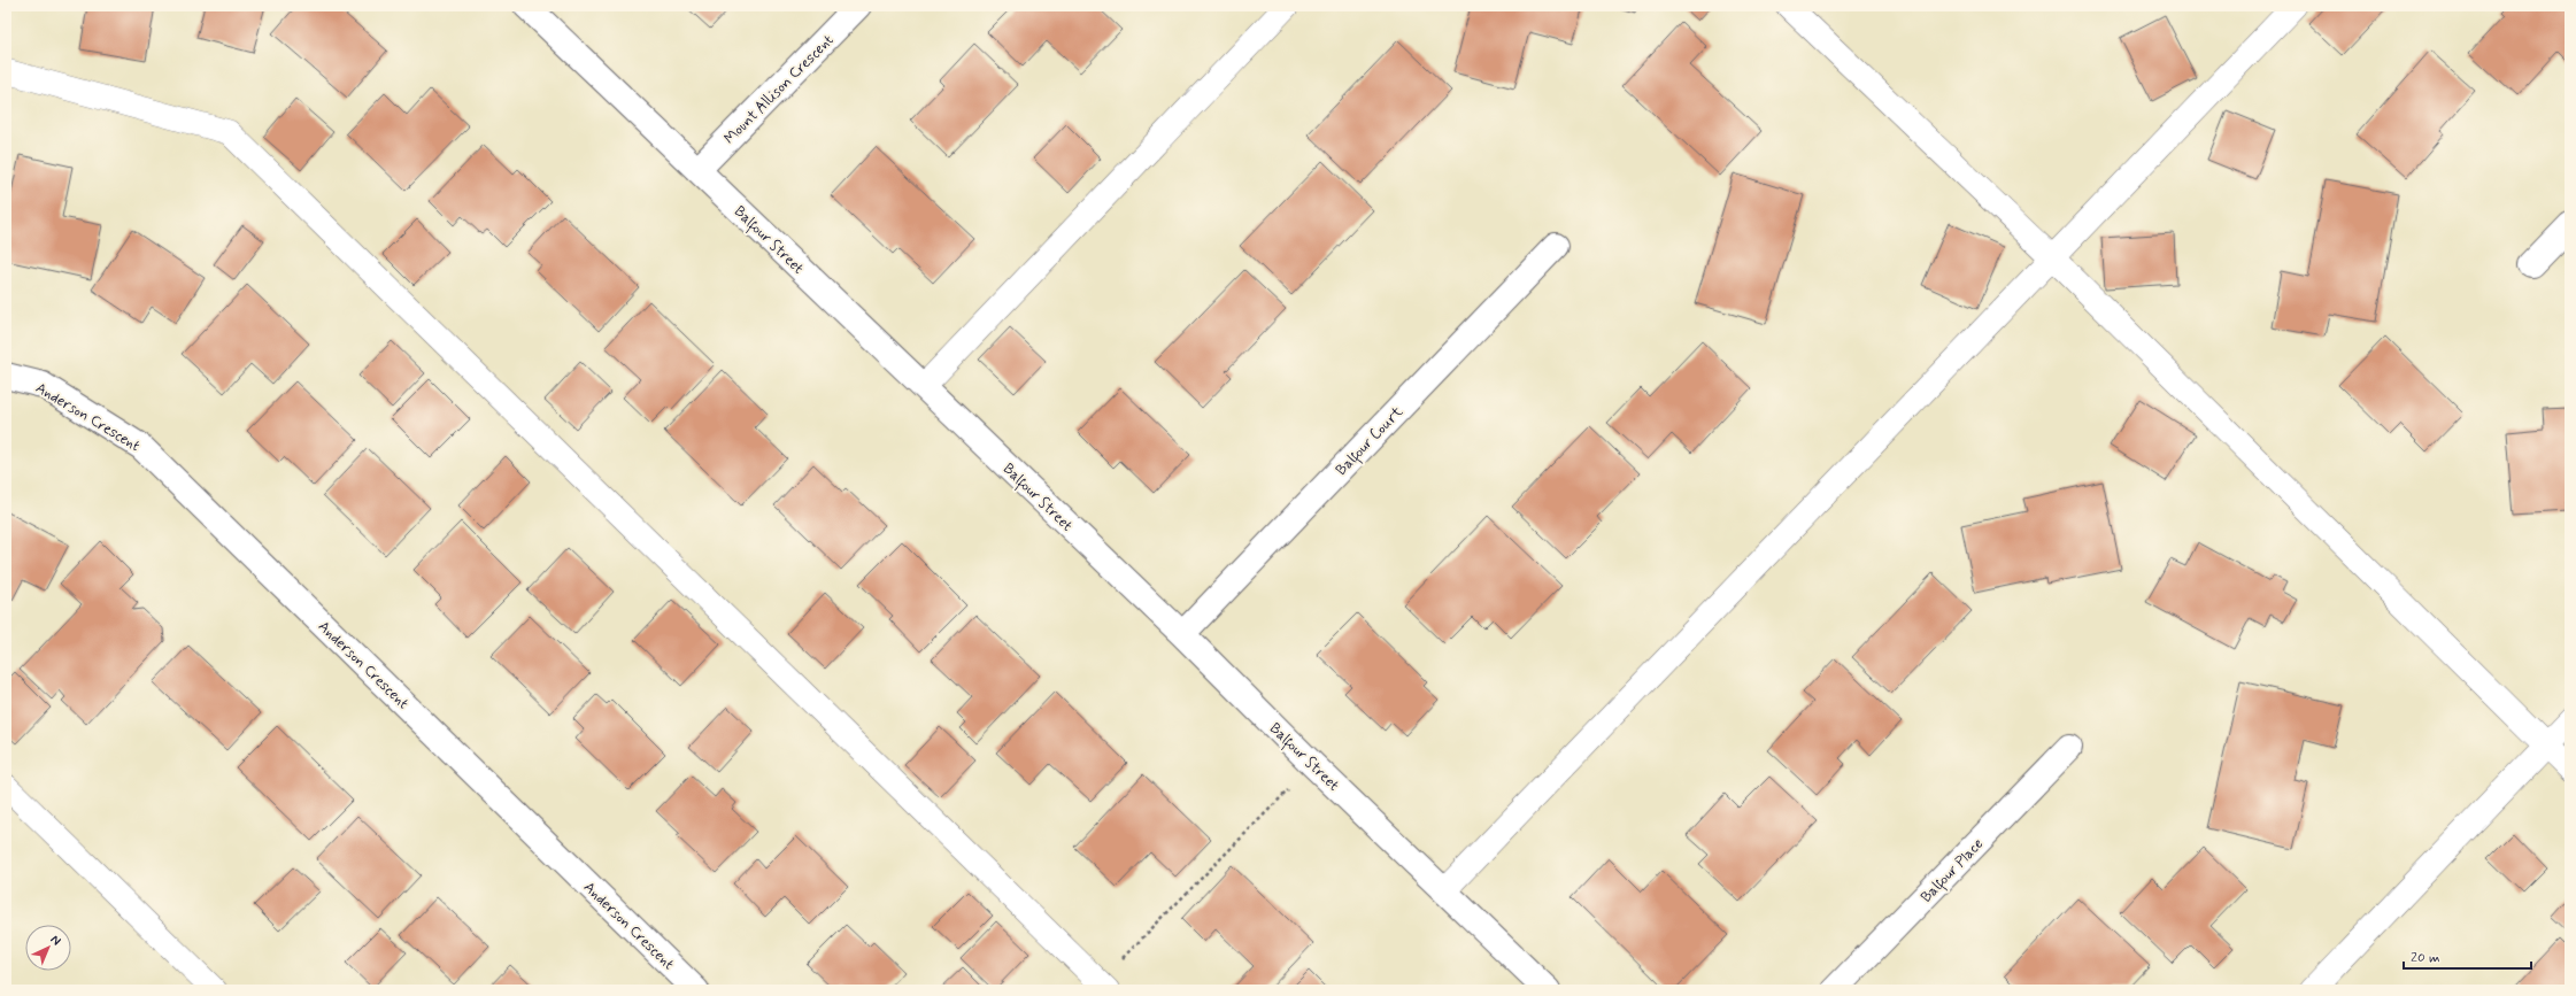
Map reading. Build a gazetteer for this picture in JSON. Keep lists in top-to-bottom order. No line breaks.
{"streets":{"street":["Mount Allison Crescent","Balfour Street","Anderson Crescent","Balfour Court","Balfour Place"]},"crossings":[["Mount Allison Crescent","Balfour Street"],["Balfour Street","Balfour Court"]],"scale_bar":"20 m","north":"top right"}
